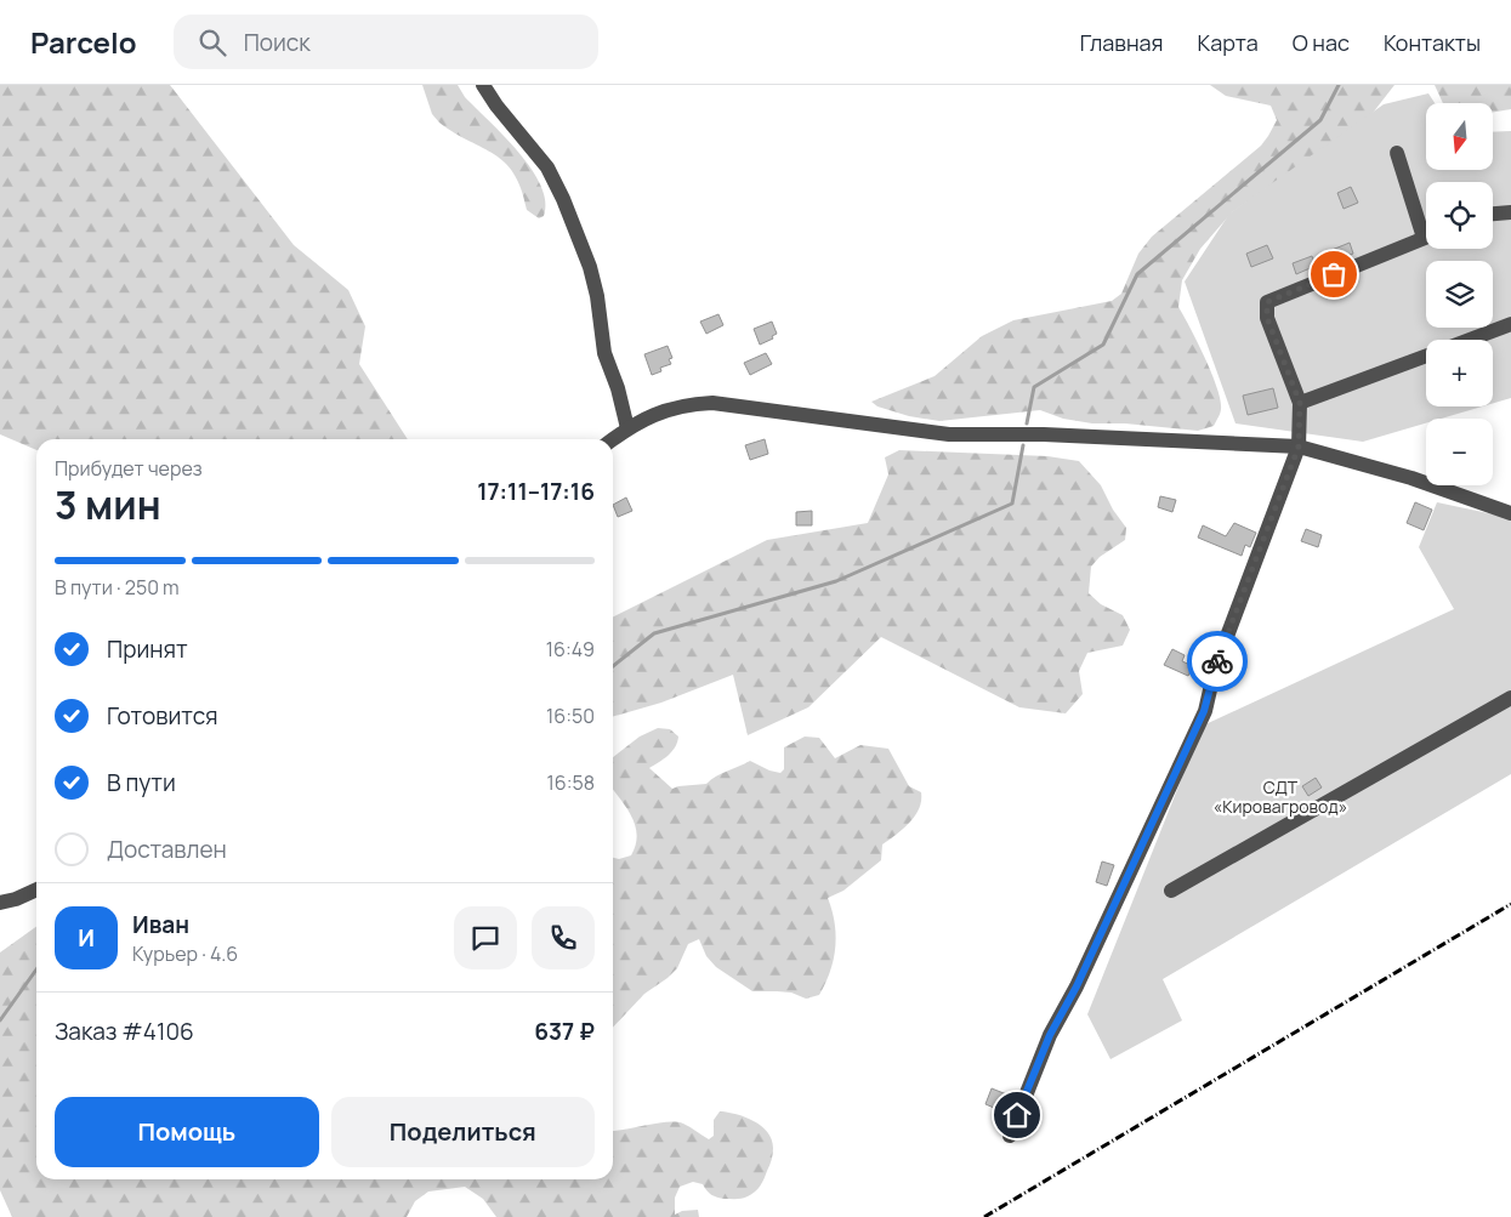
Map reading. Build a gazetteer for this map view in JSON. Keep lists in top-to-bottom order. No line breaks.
{"parks":["СДТ «Кировагровод»"],"north":"bottom","page":{"header":"Parcelo","search":"Поиск","nav":["Главная","Карта","О нас","Контакты"],"map_buttons":["+","−"],"heading":["3 мин","Прибудет через","17:11–17:16"],"panel":["Иван","Курьер · 4.6","Заказ #4106","637 ₽"],"bar":"В пути · 250 m","list":[["Принят","16:49"],["Готовится","16:50"],["В пути","16:58"],"Доставлен"],"round":"И","buttons":["Помощь","Поделиться"]}}
